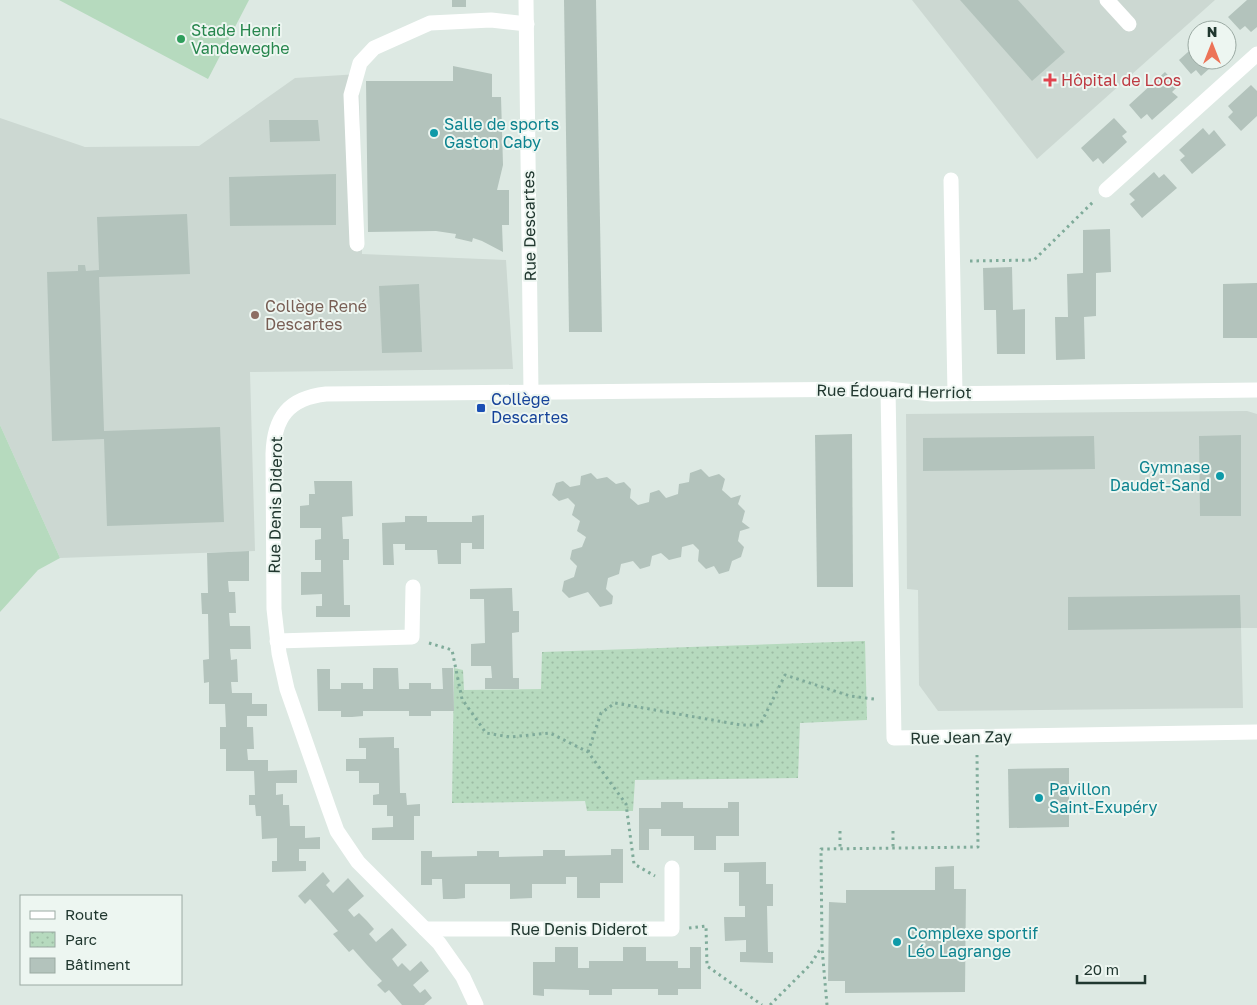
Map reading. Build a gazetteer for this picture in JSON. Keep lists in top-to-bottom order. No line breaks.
{"streets":{"street":["Rue Descartes","Rue Édouard Herriot","Rue Denis Diderot","Rue Jean Zay"]},"crossings":[["Rue Descartes","Rue Édouard Herriot"],["Rue Descartes","Rue Denis Diderot"],["Rue Édouard Herriot","Rue Denis Diderot"],["Rue Édouard Herriot","Rue Jean Zay"]],"places":{"other":["Stade Henri Vandeweghe","Salle de sports Gaston Caby","Collège René Descartes","Gymnase Daudet-Sand","Pavillon Saint-Exupéry","Complexe sportif Léo Lagrange"],"health":["Hôpital de Loos"],"transit":["Collège Descartes"]},"legend":["Route","Parc","Bâtiment"],"scale_bar":"20 m","north":"top"}
